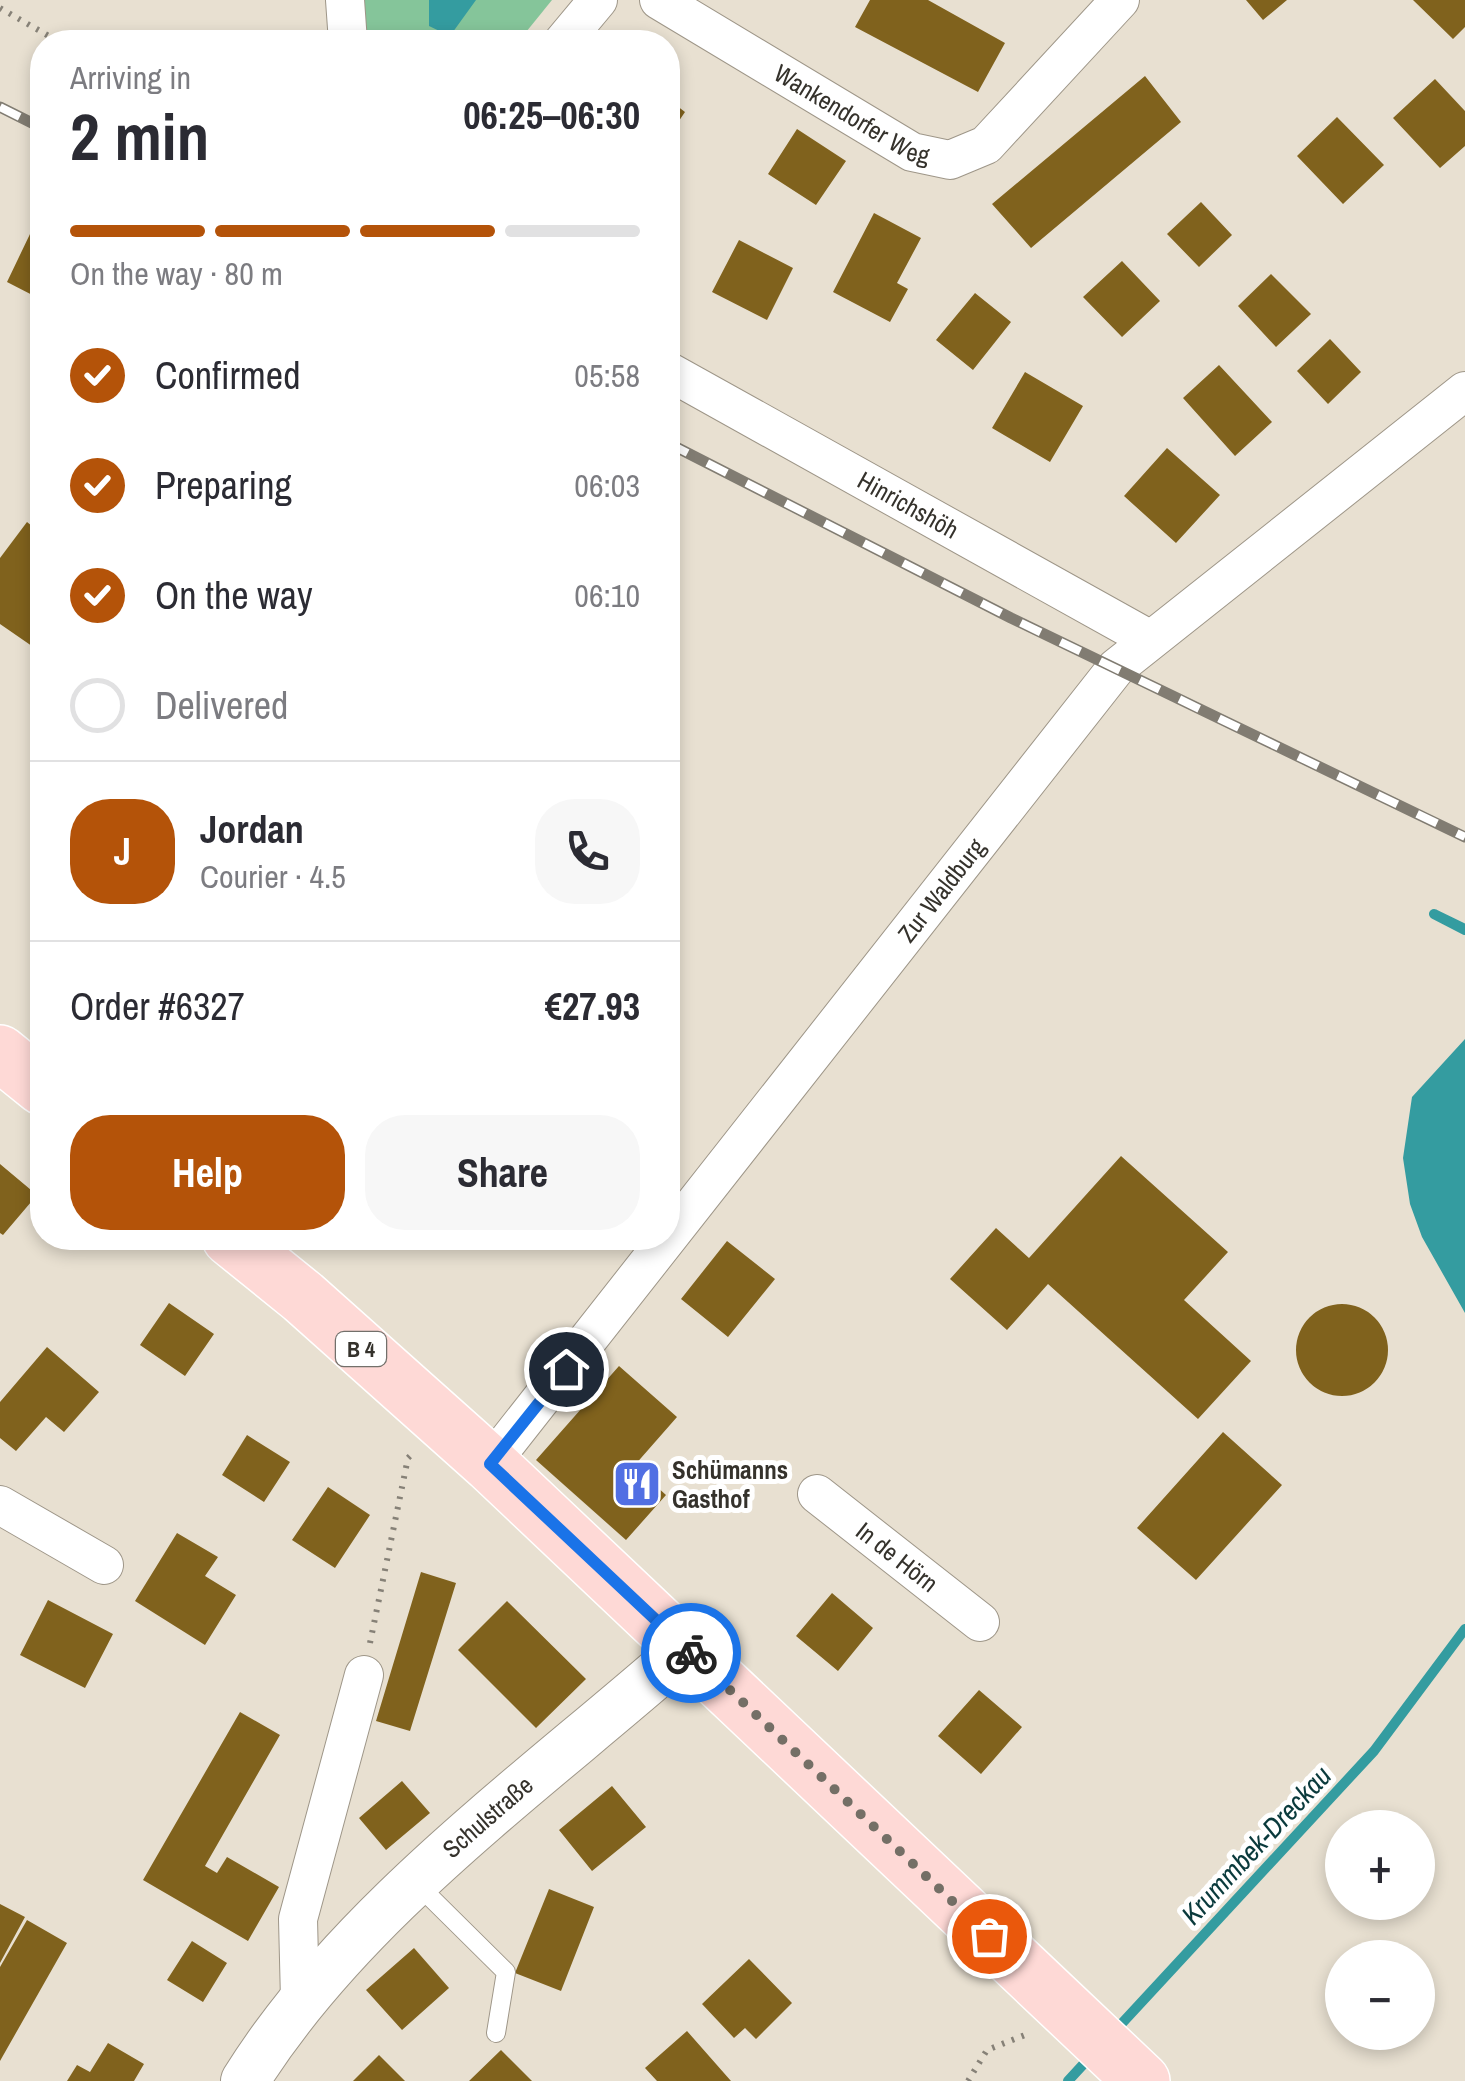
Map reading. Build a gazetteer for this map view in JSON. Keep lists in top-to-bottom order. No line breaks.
{"streets":{"main road":["B 4"],"street":["Wankendorfer Weg","Hinrichshöh","Zur Waldburg","In de Hörn","Schulstraße"]},"crossings":[["Hinrichshöh","Zur Waldburg"],["Zur Waldburg","B 4"],["B 4","Schulstraße"]],"water":["Krummbek-Dreckau"],"places":{"restaurant":["Schümanns Gasthof"]},"page":{"heading":["2 min","Arriving in","06:25–06:30"],"panel":["Jordan","Courier · 4.5","Order #6327","€27.93"],"bar":"On the way · 80 m","list":[["Confirmed","05:58"],["Preparing","06:03"],["On the way","06:10"],"Delivered"],"round":"J","buttons":["Help","Share"],"map_buttons":["+","−"]}}
